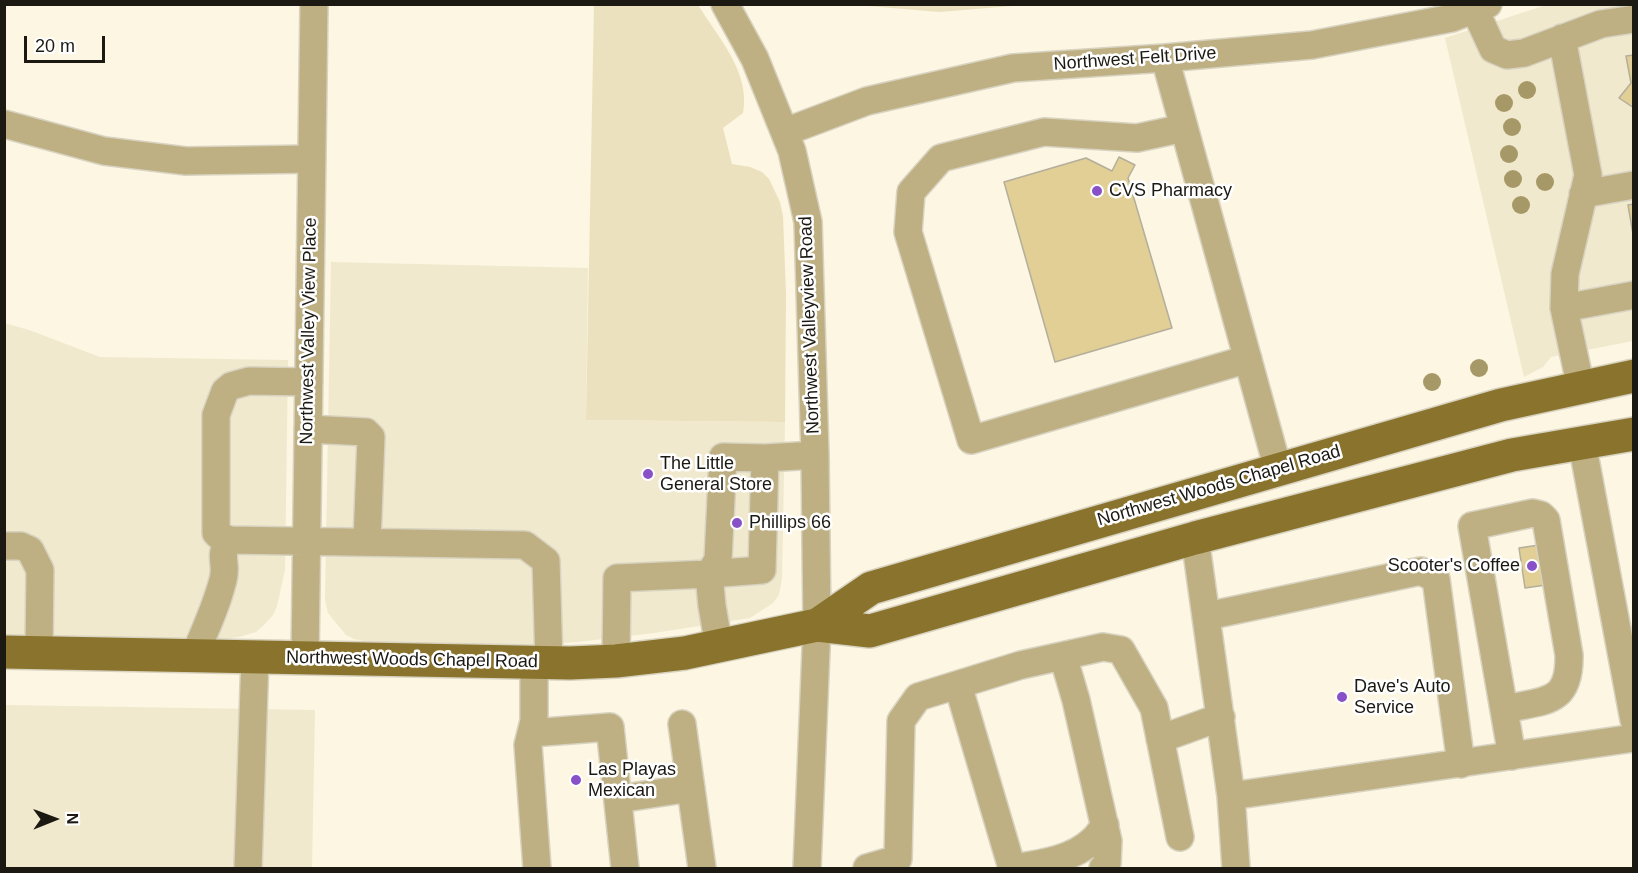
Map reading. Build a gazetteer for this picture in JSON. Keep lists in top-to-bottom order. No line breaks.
{"streets":{"main road":["Northwest Woods Chapel Road"],"street":["Northwest Felt Drive","Northwest Valleyview Road","Northwest Valley View Place"]},"crossings":[["Northwest Felt Drive","Northwest Valleyview Road"],["Northwest Valleyview Road","Northwest Woods Chapel Road"],["Northwest Valley View Place","Northwest Woods Chapel Road"]],"places":["CVS Pharmacy","The Little General Store","Phillips 66","Scooter's Coffee","Dave's Auto Service","Las Playas Mexican"],"scale_bar":"20 m","north":"right"}
